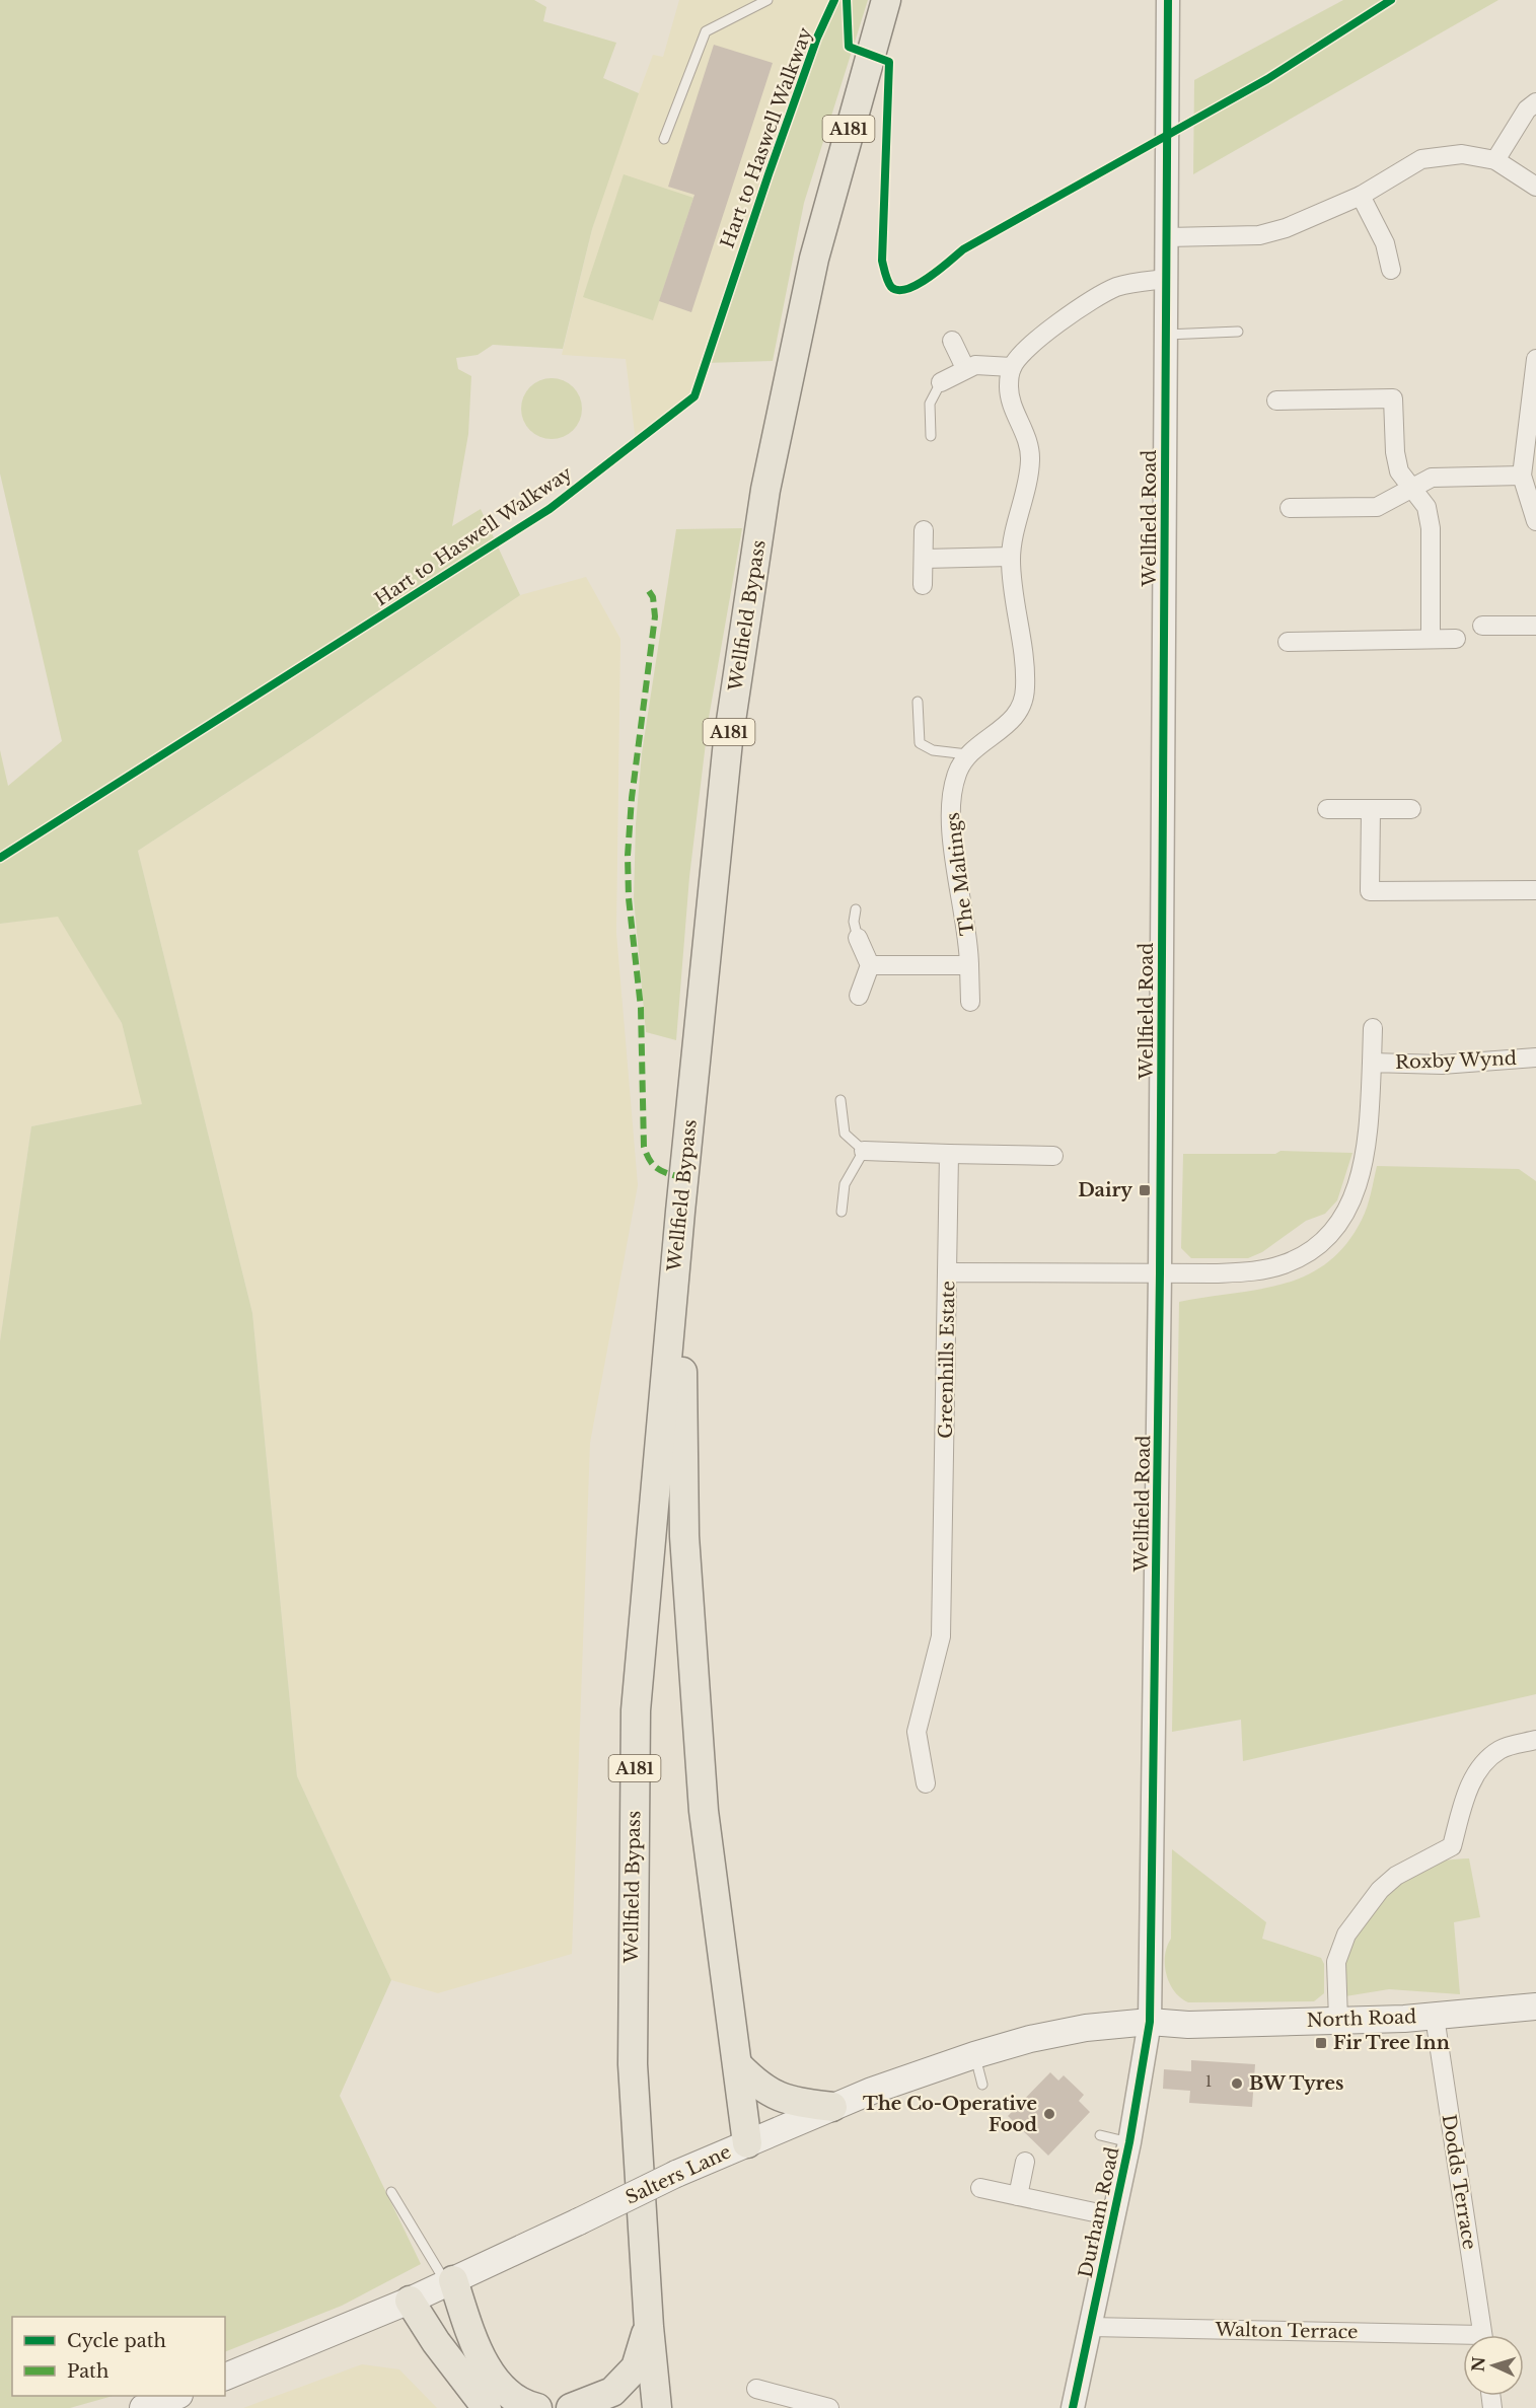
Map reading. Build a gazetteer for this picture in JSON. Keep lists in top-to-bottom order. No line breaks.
{"streets":{"main road":["A181","Wellfield Bypass","North Road","Salters Lane"],"street":["Wellfield Road","The Maltings","Roxby Wynd","Greenhills Estate","Dodds Terrace","Durham Road","Walton Terrace"],"cycle path":["Hart to Haswell Walkway"]},"crossings":[["Wellfield Road","Roxby Wynd"],["Wellfield Road","Greenhills Estate"],["Wellfield Road","North Road"],["Wellfield Road","Salters Lane"],["Wellfield Road","Durham Road"],["Roxby Wynd","Greenhills Estate"],["North Road","Salters Lane"],["North Road","Dodds Terrace"],["North Road","Durham Road"],["Salters Lane","Durham Road"],["Durham Road","Walton Terrace"]],"places":{"transit":["Dairy","Fir Tree Inn"],"other":["BW Tyres","The Co-Operative Food"]},"house_numbers":["1"],"legend":["Cycle path","Path"],"north":"left"}
